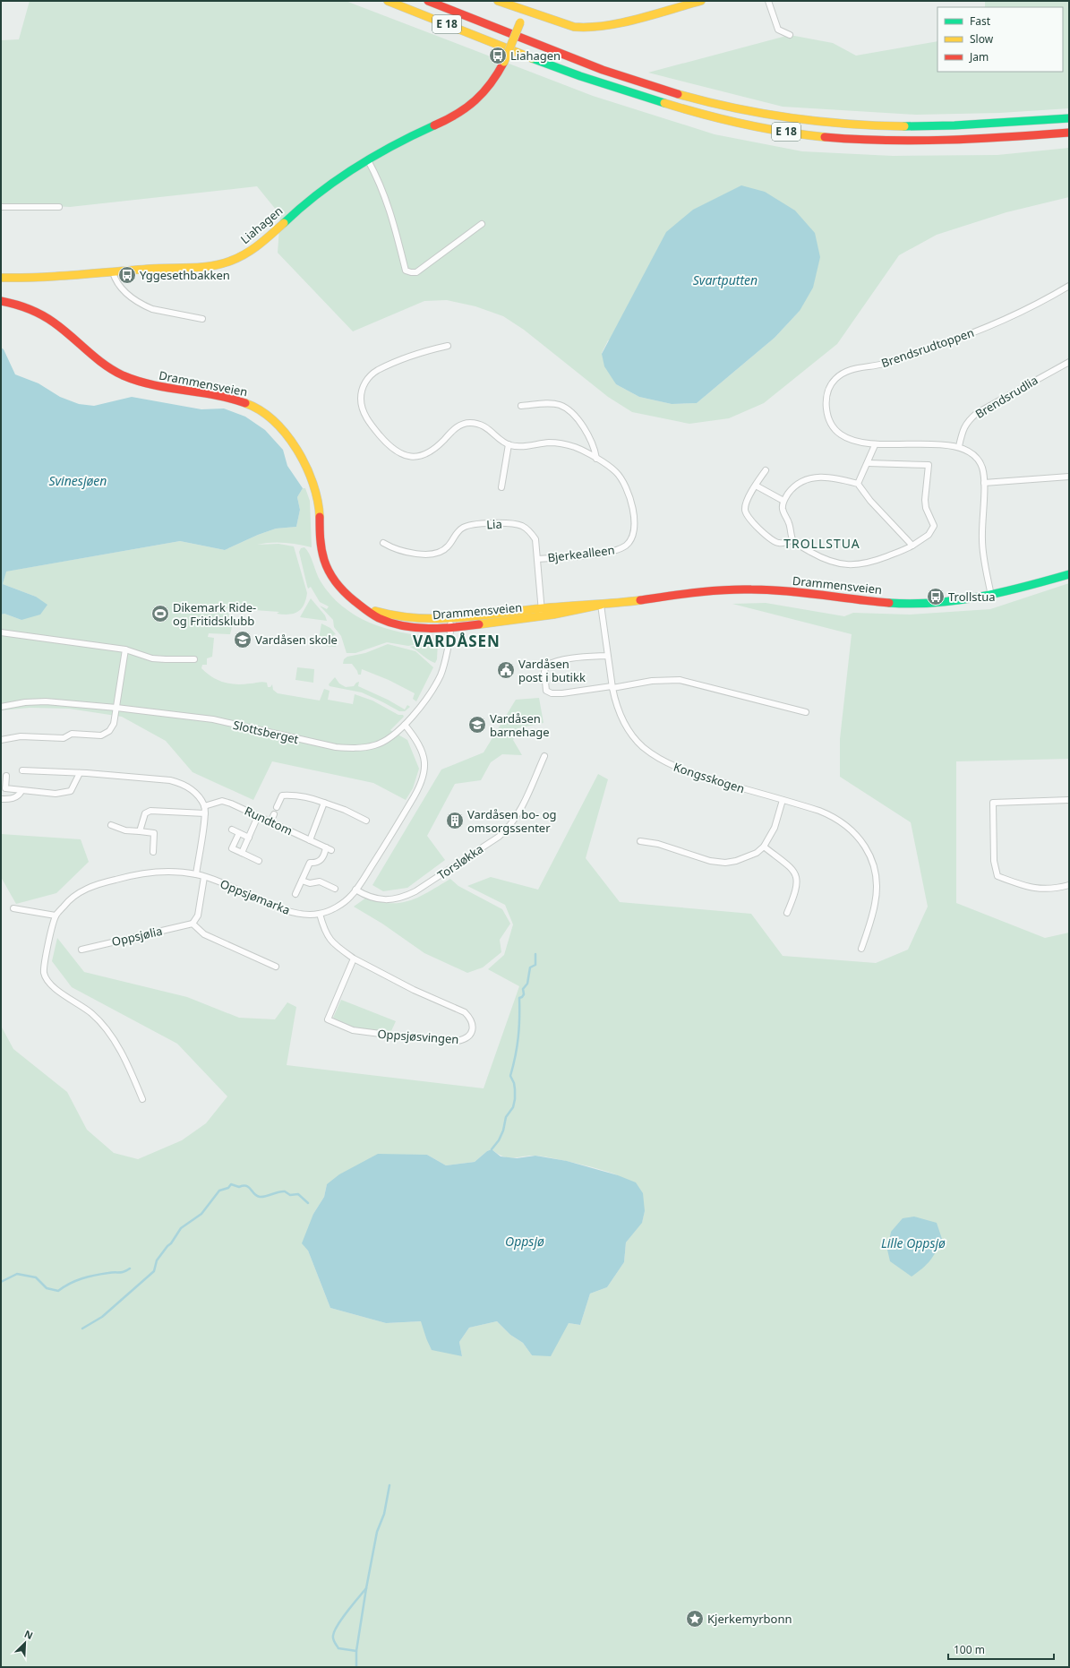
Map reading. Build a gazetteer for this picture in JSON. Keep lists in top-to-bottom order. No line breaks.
{"streets":{"main road":["E 18","Liahagen","Drammensveien"],"street":["Brendsrudtoppen","Brendsrudlia","Lia","Bjerkealleen","Slottsberget","Kongsskogen","Rundtom","Torsløkka","Oppsjømarka","Oppsjølia","Oppsjøsvingen"]},"crossings":[["Brendsrudtoppen","Drammensveien"],["Brendsrudtoppen","Brendsrudlia"],["Drammensveien","Lia"],["Drammensveien","Slottsberget"],["Drammensveien","Kongsskogen"],["Lia","Bjerkealleen"],["Slottsberget","Oppsjømarka"],["Torsløkka","Oppsjømarka"],["Oppsjømarka","Oppsjøsvingen"]],"districts":["TROLLSTUA","VARDÅSEN"],"water":["Svartputten","Svinesjøen","Oppsjø","Lille Oppsjø"],"places":{"bus stop":["Liahagen","Yggesethbakken","Trollstua"],"sports":["Dikemark Ride- og Fritidsklubb"],"school or university":["Vardåsen skole","Vardåsen barnehage"],"public building":["Vardåsen post i butikk"],"building":["Vardåsen bo- og omsorgssenter"],"place":["Kjerkemyrbonn"]},"legend":["Fast","Slow","Jam"],"scale_bar":"100 m","north":"top right"}
